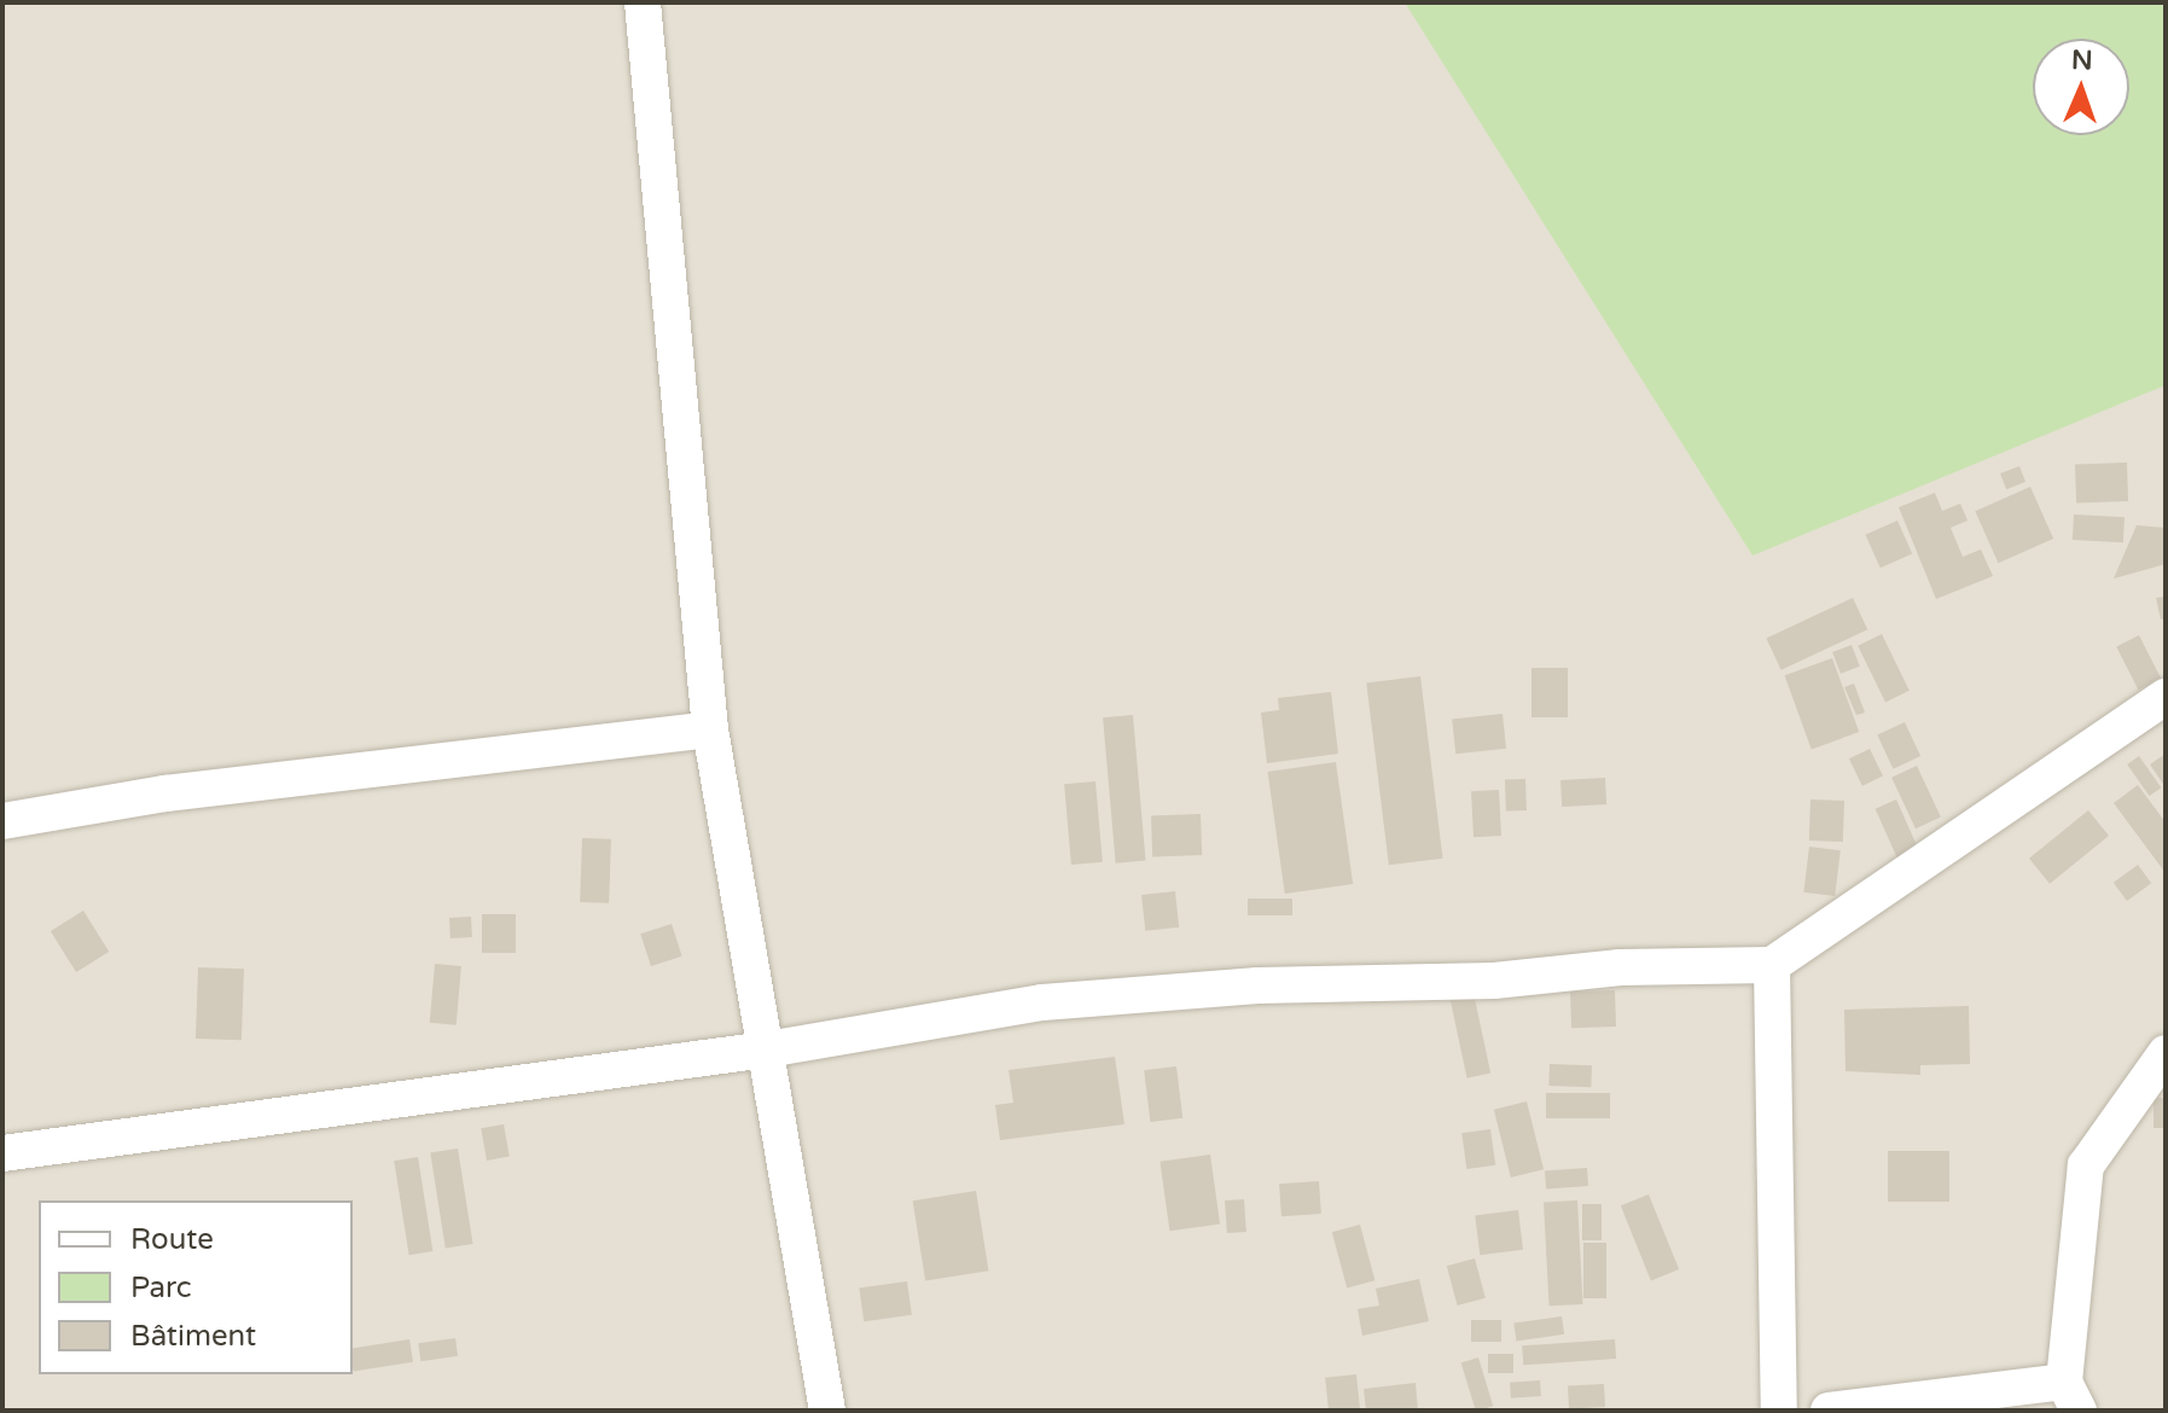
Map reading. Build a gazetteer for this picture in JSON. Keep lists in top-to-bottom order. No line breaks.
{"legend":["Route","Parc","Bâtiment"],"north":"top"}
